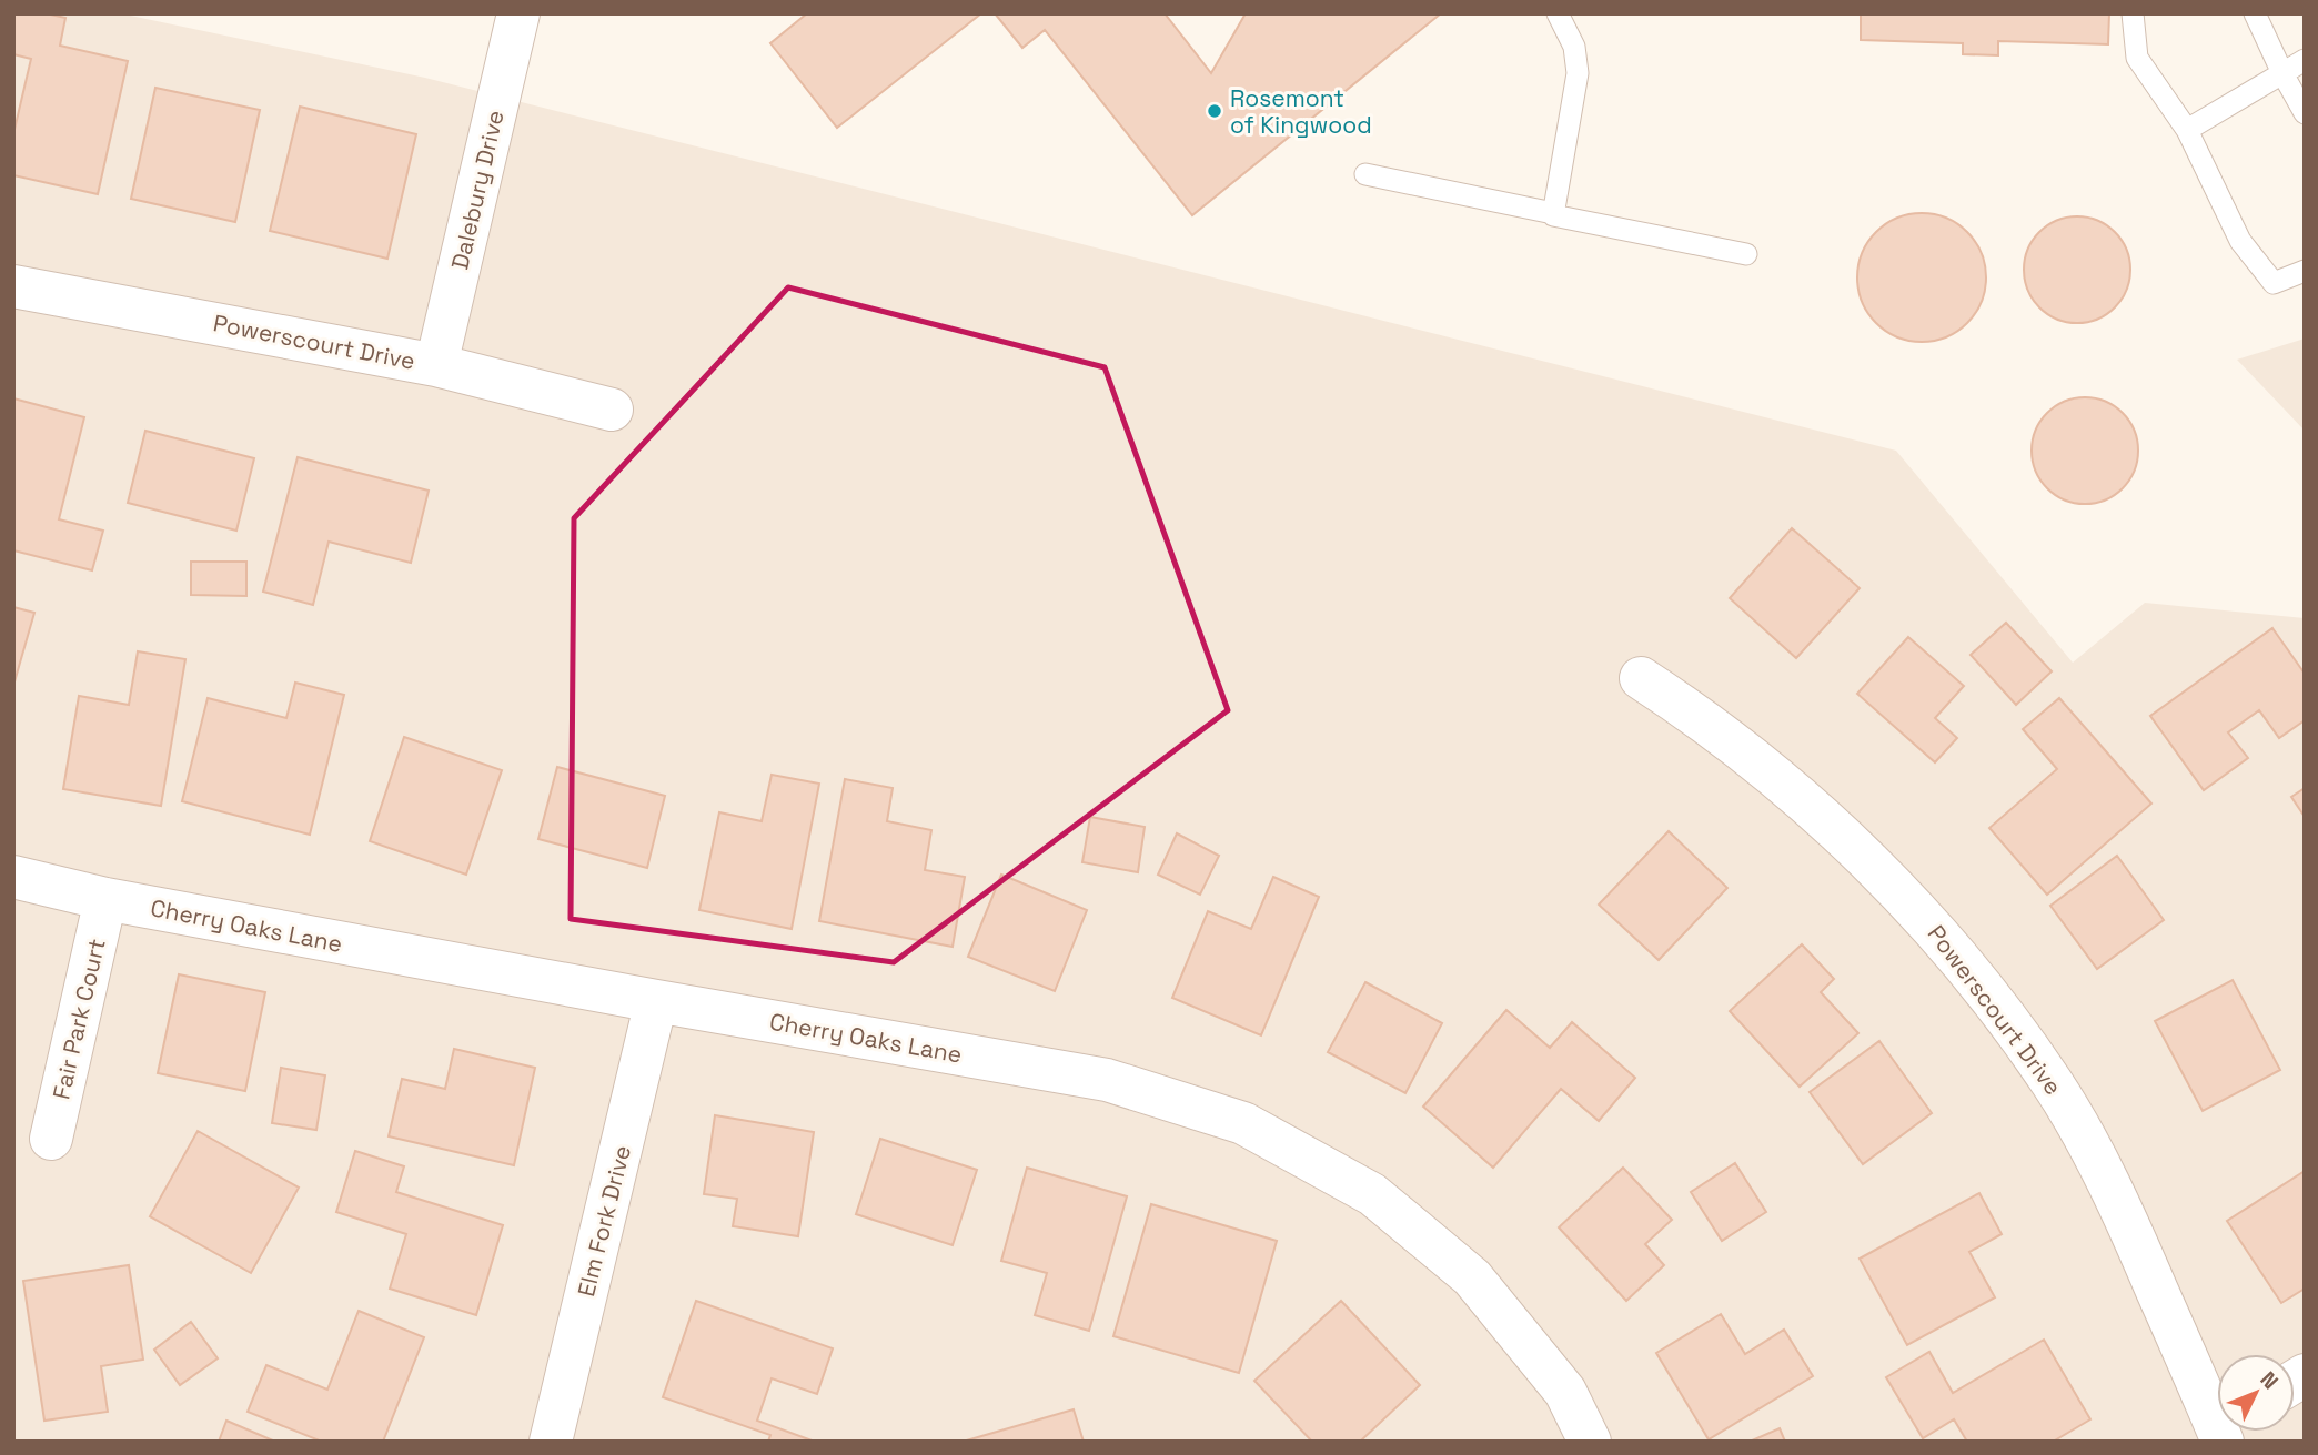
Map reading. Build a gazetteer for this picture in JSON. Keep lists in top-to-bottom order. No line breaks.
{"streets":{"street":["Dalebury Drive","Powerscourt Drive","Cherry Oaks Lane","Fair Park Court","Elm Fork Drive"]},"crossings":[["Dalebury Drive","Powerscourt Drive"],["Cherry Oaks Lane","Fair Park Court"],["Cherry Oaks Lane","Elm Fork Drive"]],"places":["Rosemont of Kingwood"],"north":"top right"}
